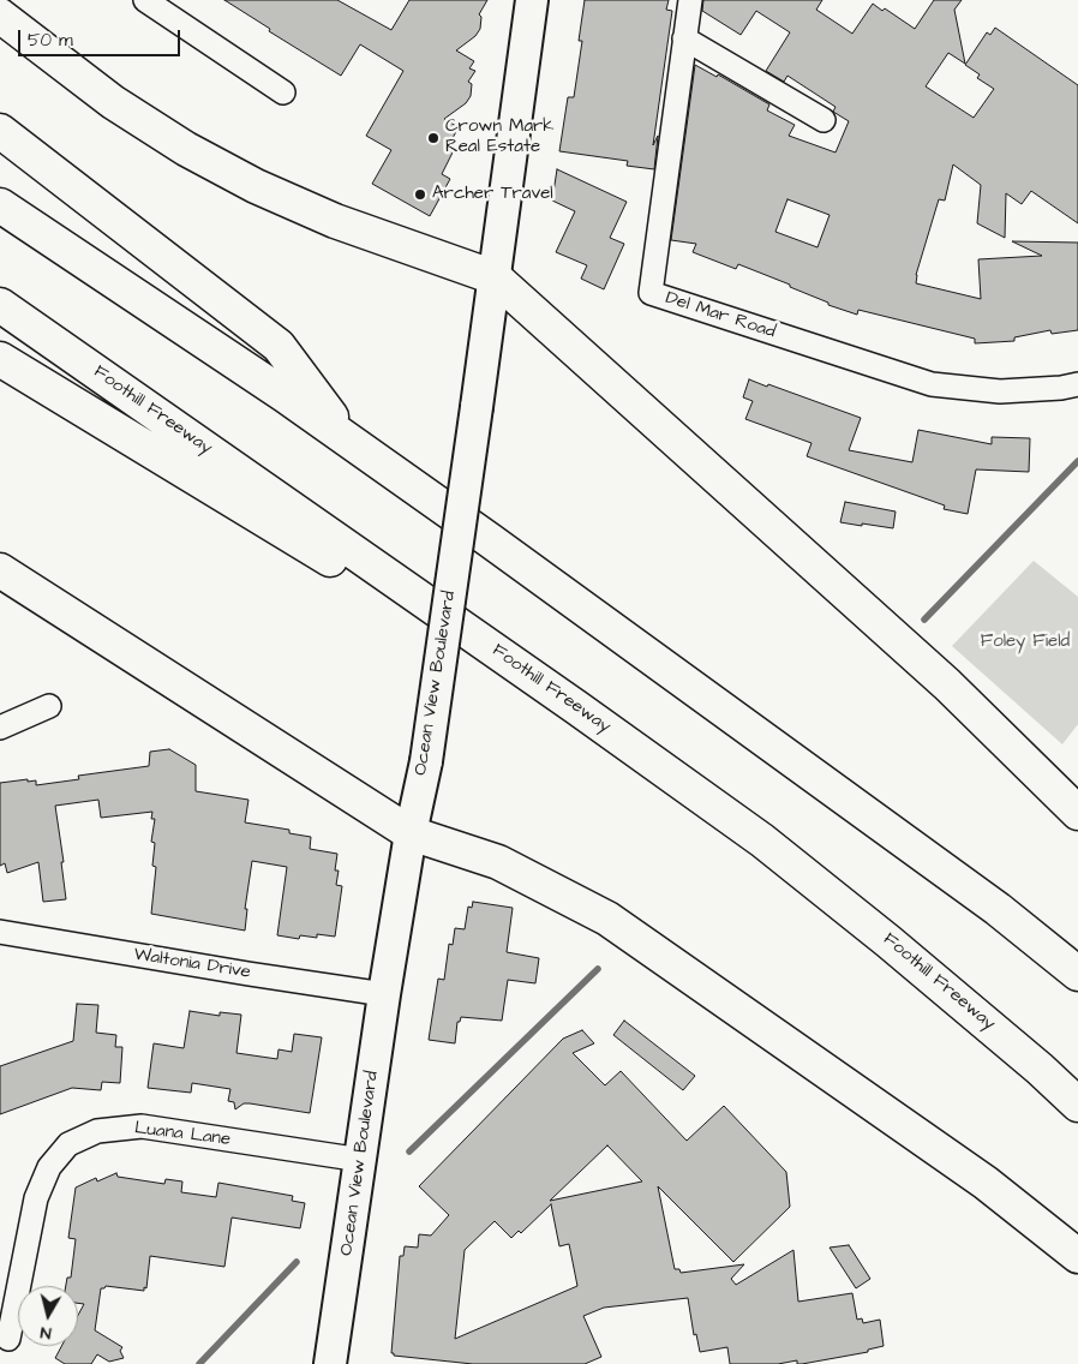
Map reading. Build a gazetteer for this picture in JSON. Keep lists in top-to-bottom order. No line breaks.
{"streets":{"highway":["Foothill Freeway"],"main road":["Ocean View Boulevard"],"street":["Del Mar Road","Waltonia Drive","Luana Lane"]},"crossings":[["Ocean View Boulevard","Waltonia Drive"],["Ocean View Boulevard","Luana Lane"]],"parks":["Foley Field"],"places":["Crown Mark Real Estate","Archer Travel"],"scale_bar":"50 m","north":"bottom"}
